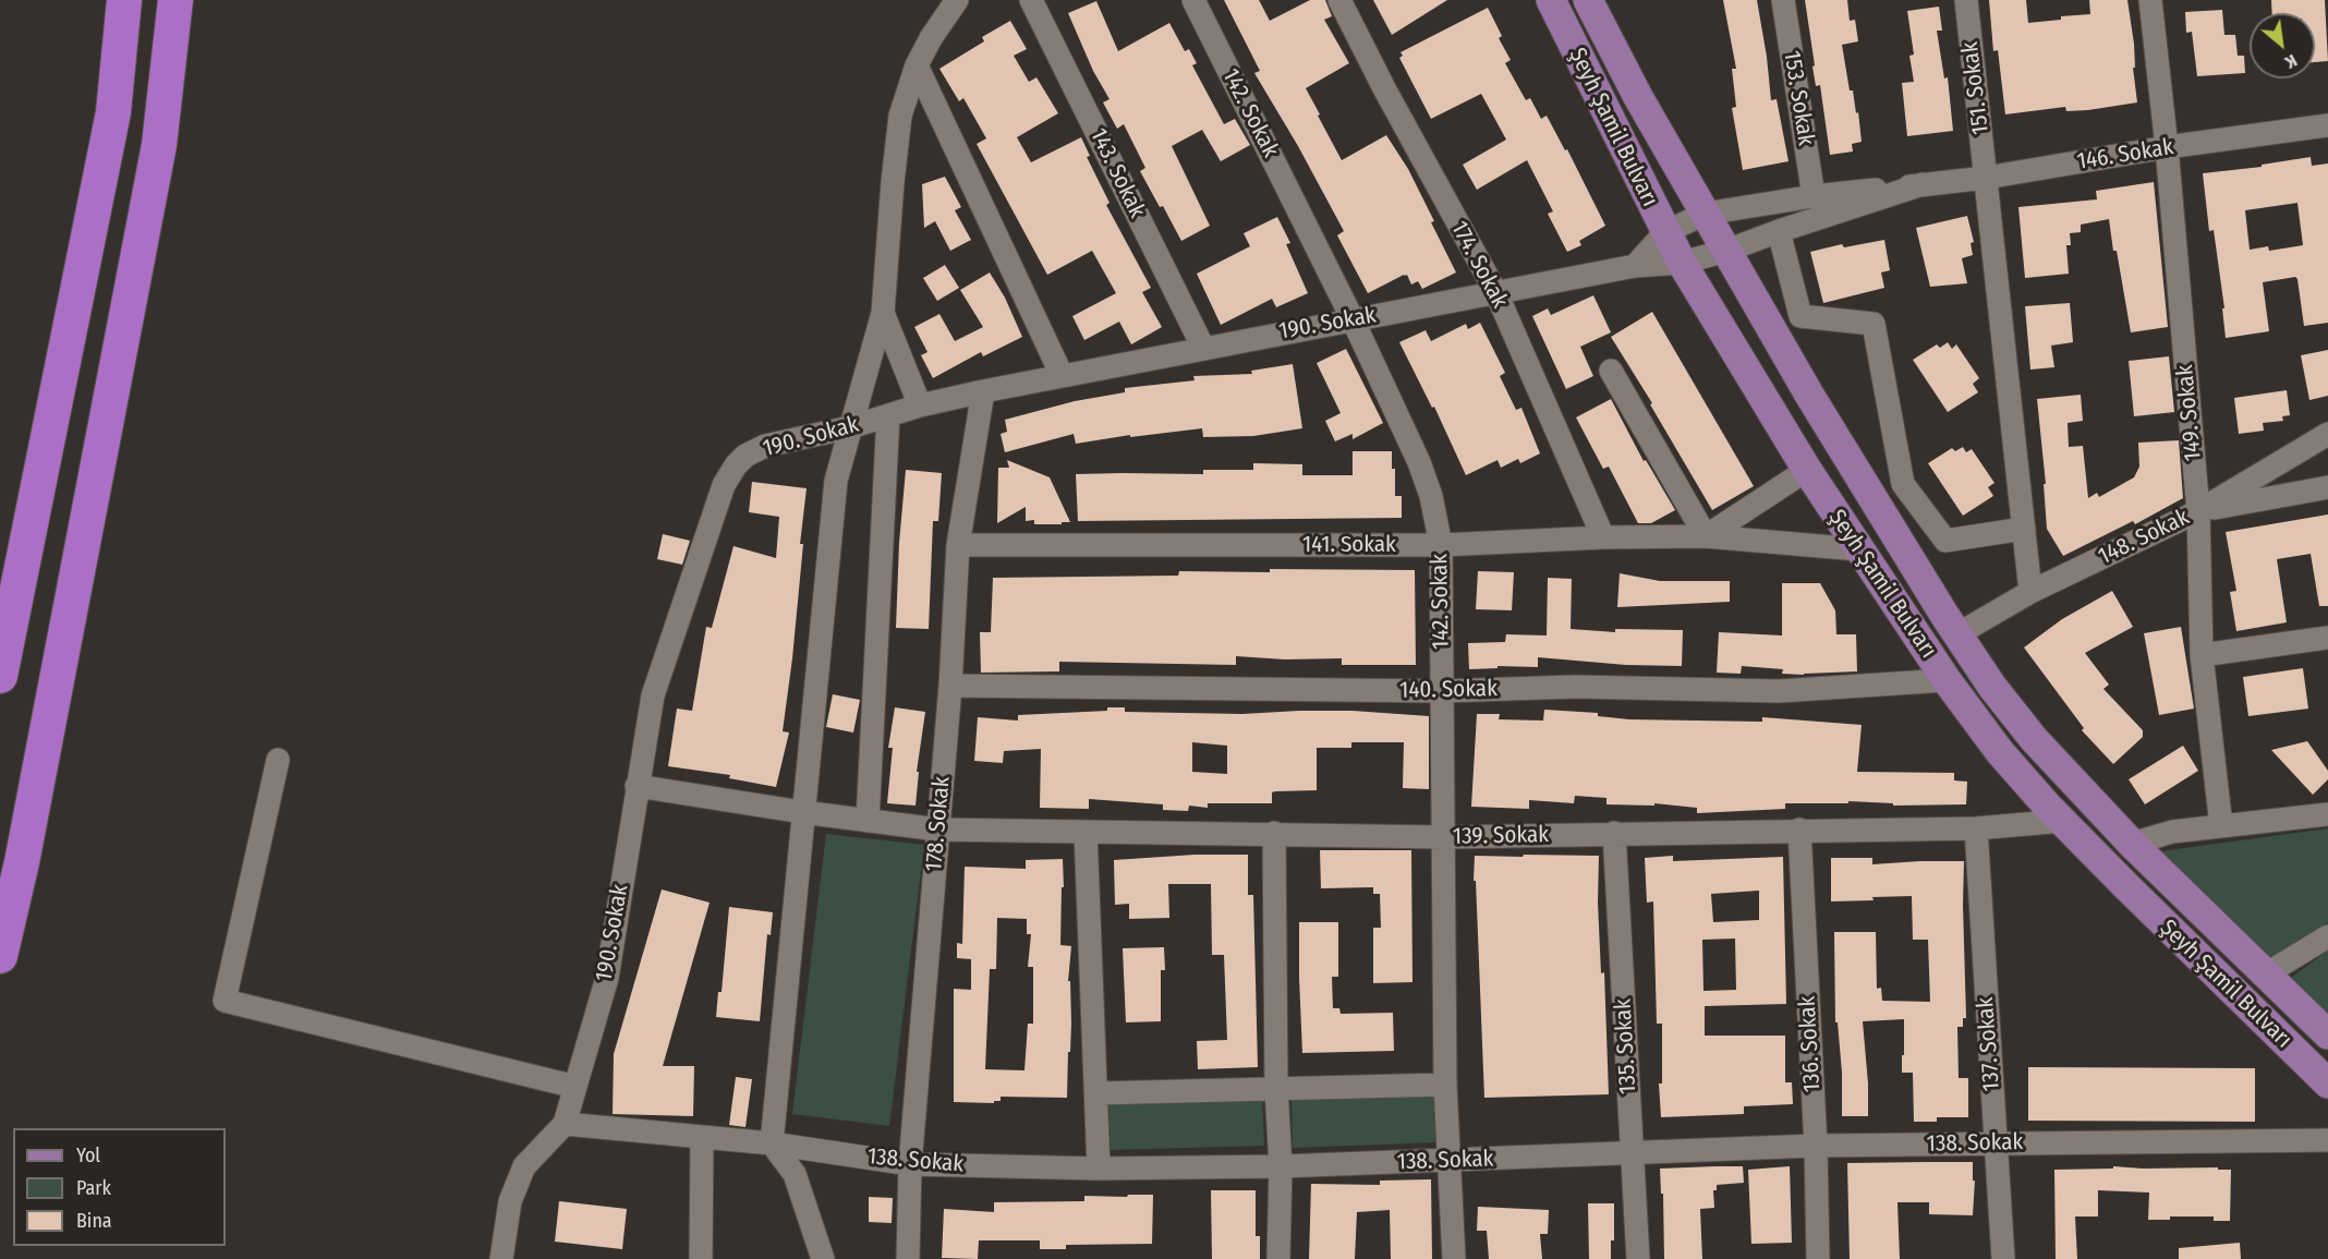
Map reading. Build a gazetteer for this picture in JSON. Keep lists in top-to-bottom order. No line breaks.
{"streets":{"main road":["Şeyh Şamil Bulvarı"],"street":["151. Sokak","153. Sokak","142. Sokak","146. Sokak","143. Sokak","174. Sokak","190. Sokak","149. Sokak","148. Sokak","141. Sokak","140. Sokak","178. Sokak","139. Sokak","136. Sokak","137. Sokak","135. Sokak","138. Sokak"]},"crossings":[["151. Sokak","146. Sokak"],["151. Sokak","148. Sokak"],["153. Sokak","146. Sokak"],["142. Sokak","190. Sokak"],["142. Sokak","141. Sokak"],["142. Sokak","140. Sokak"],["142. Sokak","139. Sokak"],["142. Sokak","138. Sokak"],["Şeyh Şamil Bulvarı","146. Sokak"],["Şeyh Şamil Bulvarı","190. Sokak"],["Şeyh Şamil Bulvarı","148. Sokak"],["Şeyh Şamil Bulvarı","141. Sokak"],["Şeyh Şamil Bulvarı","140. Sokak"],["Şeyh Şamil Bulvarı","139. Sokak"],["146. Sokak","190. Sokak"],["146. Sokak","149. Sokak"],["143. Sokak","190. Sokak"],["174. Sokak","190. Sokak"],["174. Sokak","141. Sokak"],["190. Sokak","178. Sokak"],["190. Sokak","139. Sokak"],["190. Sokak","138. Sokak"],["149. Sokak","148. Sokak"],["141. Sokak","178. Sokak"],["140. Sokak","178. Sokak"],["178. Sokak","139. Sokak"],["178. Sokak","138. Sokak"],["139. Sokak","136. Sokak"],["139. Sokak","137. Sokak"],["139. Sokak","135. Sokak"],["136. Sokak","138. Sokak"],["137. Sokak","138. Sokak"],["135. Sokak","138. Sokak"]],"legend":["Yol","Park","Bina"],"north":"bottom right"}
